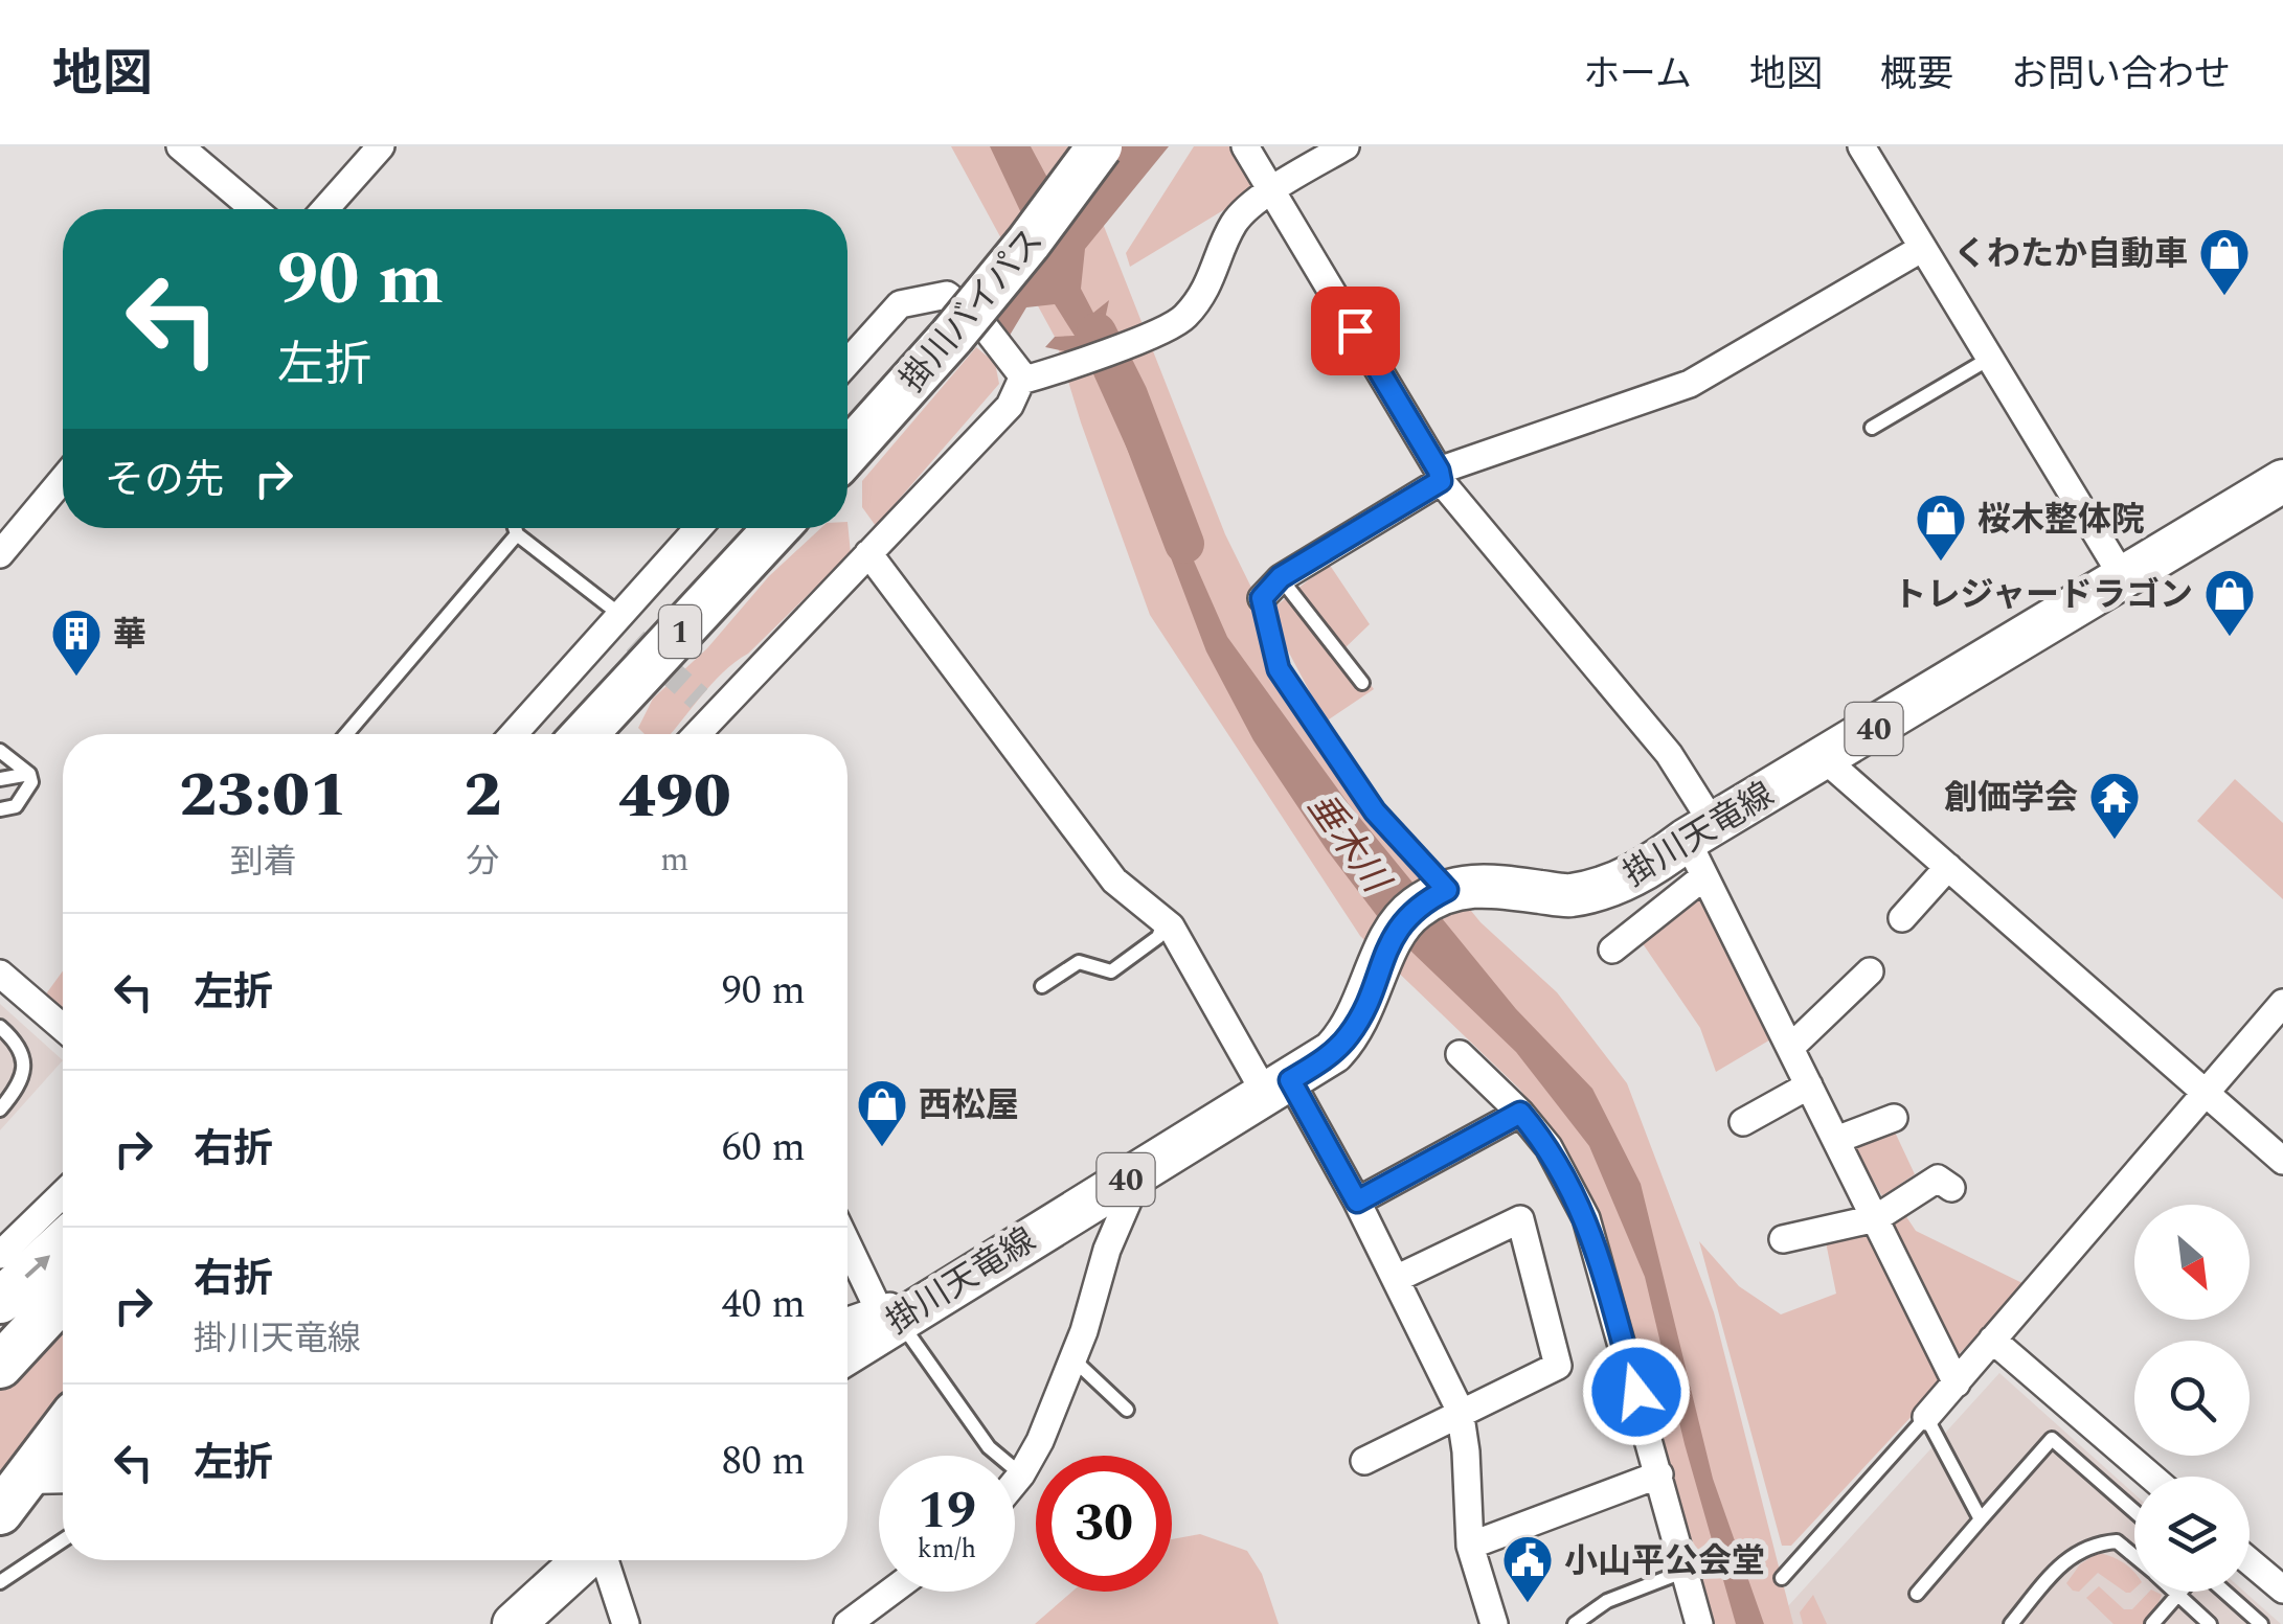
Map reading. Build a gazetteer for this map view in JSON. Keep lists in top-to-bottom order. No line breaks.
{"streets":{"highway":["掛川バイパス","1"],"main road":["40","掛川天竜線"]},"water":["垂木川"],"places":{"shop":["くわたか自動車","桜木整体院","トレジャードラゴン","西松屋"],"building":["華"],"temple":["創価学会"],"public building":["小山平公会堂"]},"north":"bottom right","page":{"header":"地図","nav":["ホーム","地図","概要","お問い合わせ"],"turn":["90 m","左折"],"then":"その先","eta":["23:01","到着","2","分","490","m"],"list":[{"name":"左折","value":"90 m"},{"name":"右折","value":"60 m"},{"name":"右折","note":"掛川天竜線","value":"40 m"},{"name":"左折","value":"80 m"}],"speed":"19 km/h","limit":"30"}}
